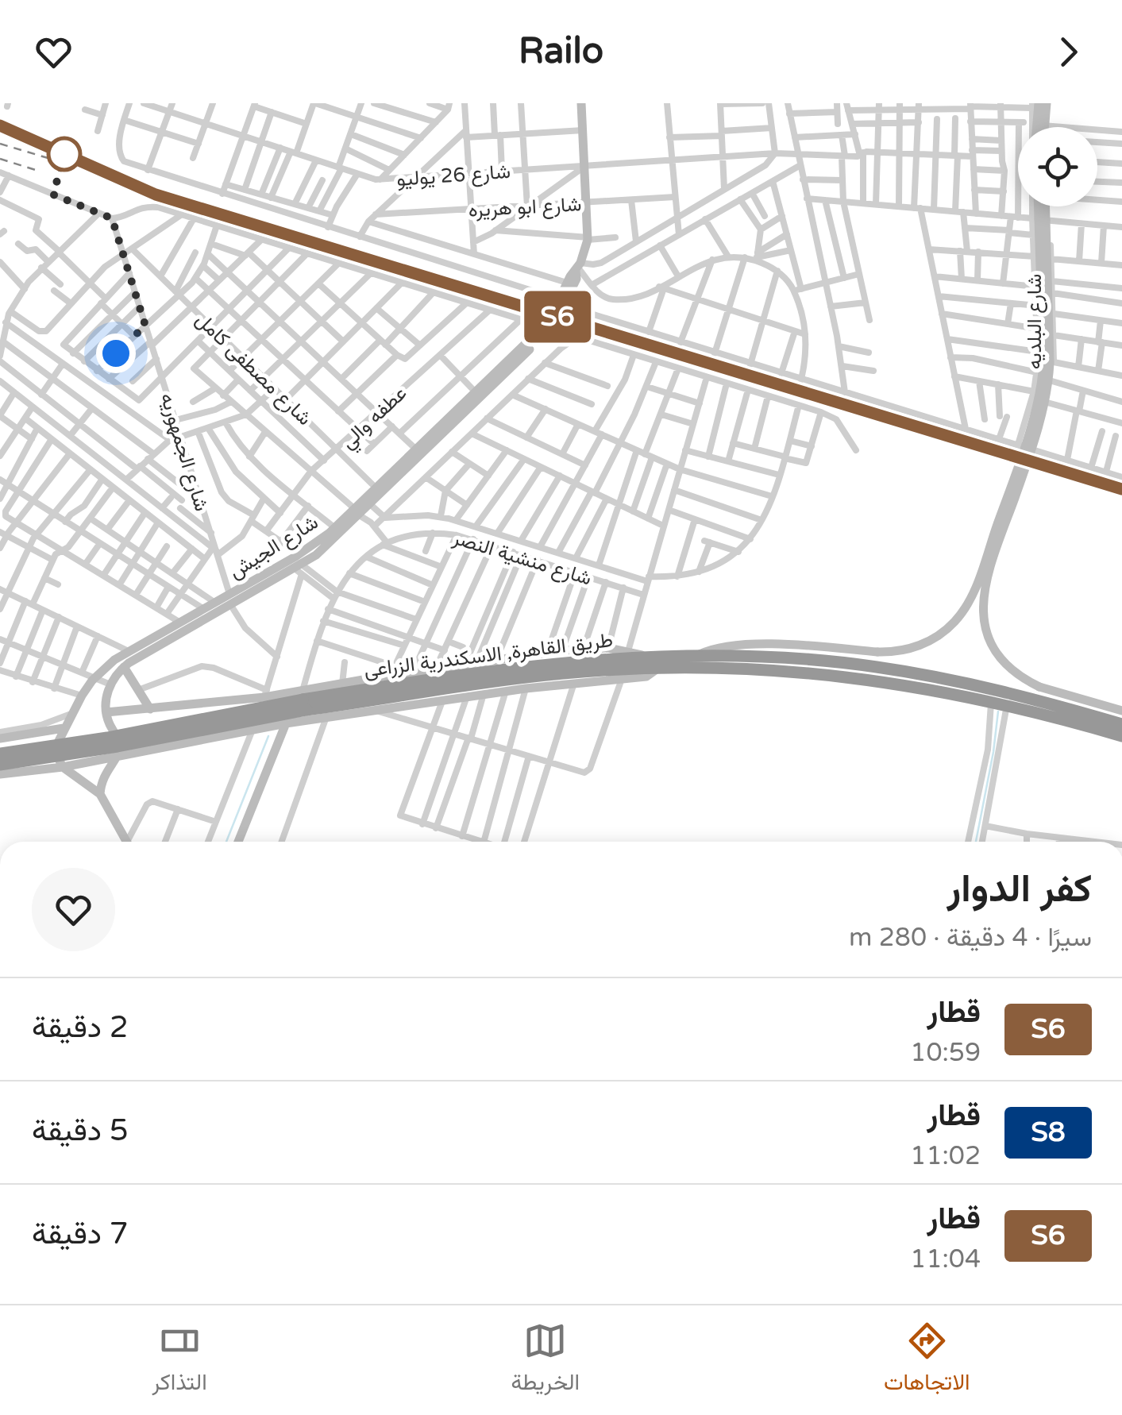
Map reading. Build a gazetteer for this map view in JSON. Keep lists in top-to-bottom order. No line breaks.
{"streets":{"highway":["طريق القاهرة, الاسكندرية الزراعى"],"main road":["شارع البلديه","شارع الجيش"],"street":["شارع 26 يوليو","شارع ابو هريره","شارع مصطفى كامل","عطفه والي","شارع الجمهوريه","شارع منشية النصر"]},"crossings":[["شارع 26 يوليو","شارع الجيش"],["شارع ابو هريره","شارع الجيش"],["شارع مصطفى كامل","عطفه والي"],["شارع مصطفى كامل","شارع الجيش"],["شارع الجمهوريه","شارع الجيش"],["شارع منشية النصر","طريق القاهرة, الاسكندرية الزراعى"]],"page":{"header":"Railo","on_map":"S6","heading":["كفر الدوار","سيرًا · 4 دقيقة · 280 m"],"list":[{"mark":"S6","name":"قطار","note":"10:59","value":"2 دقيقة"},{"mark":"S8","name":"قطار","note":"11:02","value":"5 دقيقة"},{"mark":"S6","name":"قطار","note":"11:04","value":"7 دقيقة"}],"tabs":["الاتجاهات","الخريطة","التذاكر"]}}
